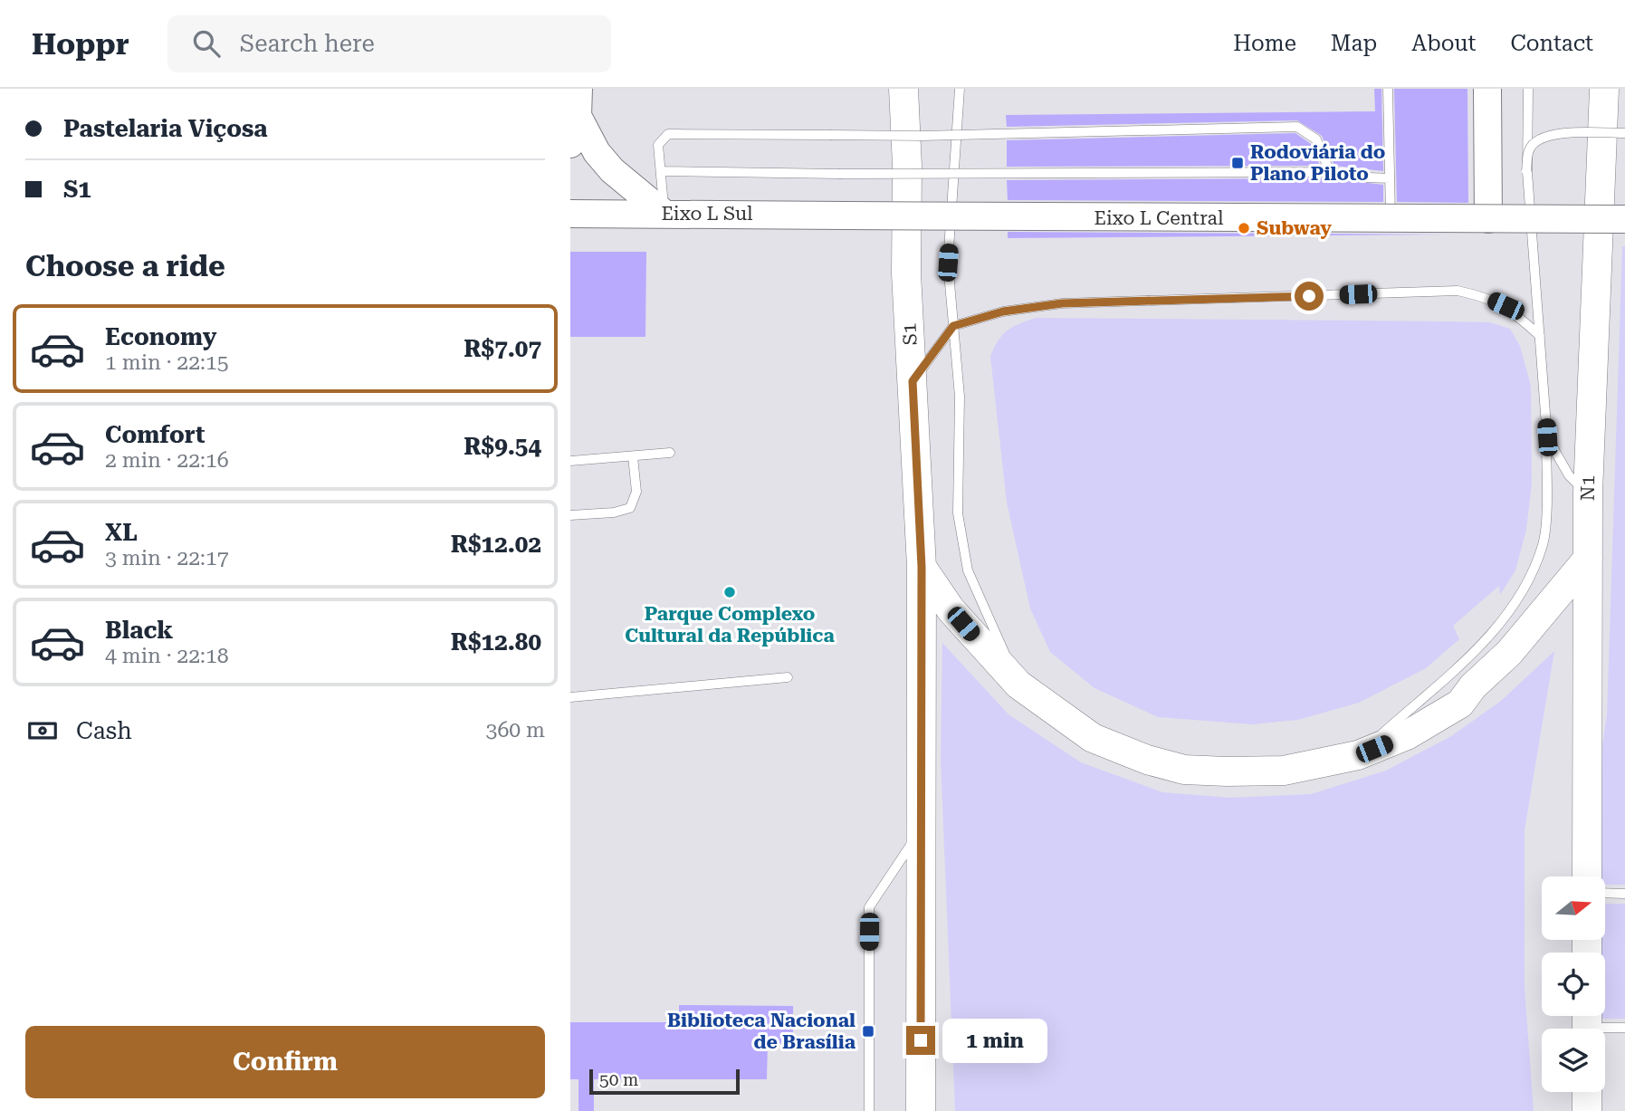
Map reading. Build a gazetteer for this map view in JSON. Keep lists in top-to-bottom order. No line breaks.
{"streets":{"highway":["S1","N1"],"main road":["Eixo L Sul","Eixo L Central"]},"crossings":[["Eixo L Sul","Eixo L Central"]],"places":{"transit":["Rodoviária do Plano Piloto","Biblioteca Nacional de Brasília"],"other":["Subway","Parque Complexo Cultural da República"]},"scale_bar":"50 m","north":"right","page":{"header":"Hoppr","search":"Search here","nav":["Home","Map","About","Contact"],"banner":["Pastelaria Viçosa","S1"],"heading":"Choose a ride","list":[{"name":"Economy","note":"1 min · 22:15","value":"R$7.07"},{"name":"Comfort","note":"2 min · 22:16","value":"R$9.54"},{"name":"XL","note":"3 min · 22:17","value":"R$12.02"},{"name":"Black","note":"4 min · 22:18","value":"R$12.80"}],"pay":["Cash","360 m"],"buttons":"Confirm","bubble":"1 min","scale":"50 m"}}
